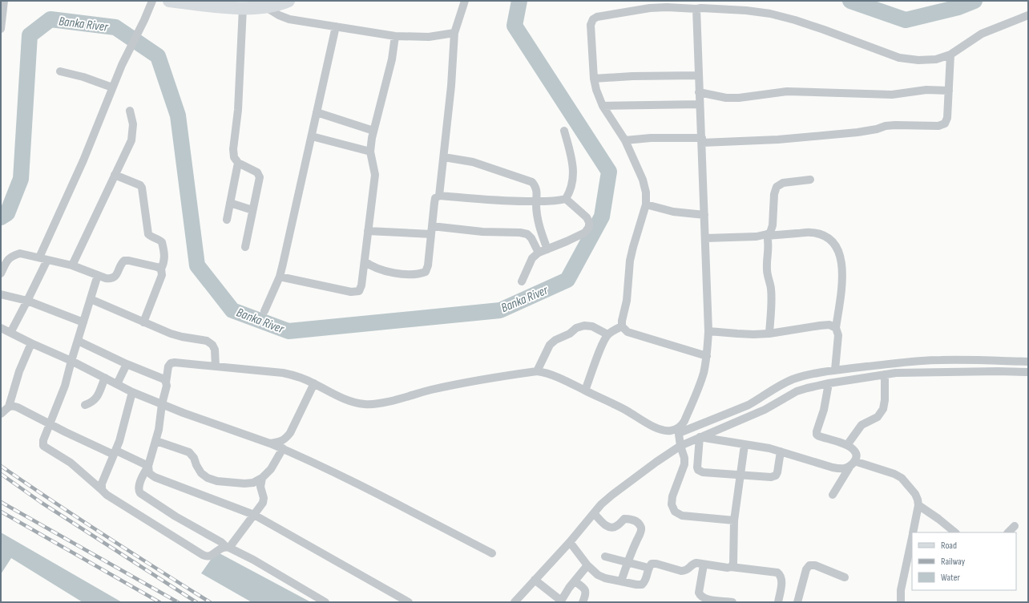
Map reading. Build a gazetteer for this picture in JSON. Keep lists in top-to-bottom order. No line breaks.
{"water":["Banka River"],"legend":["Road","Railway","Water"]}
